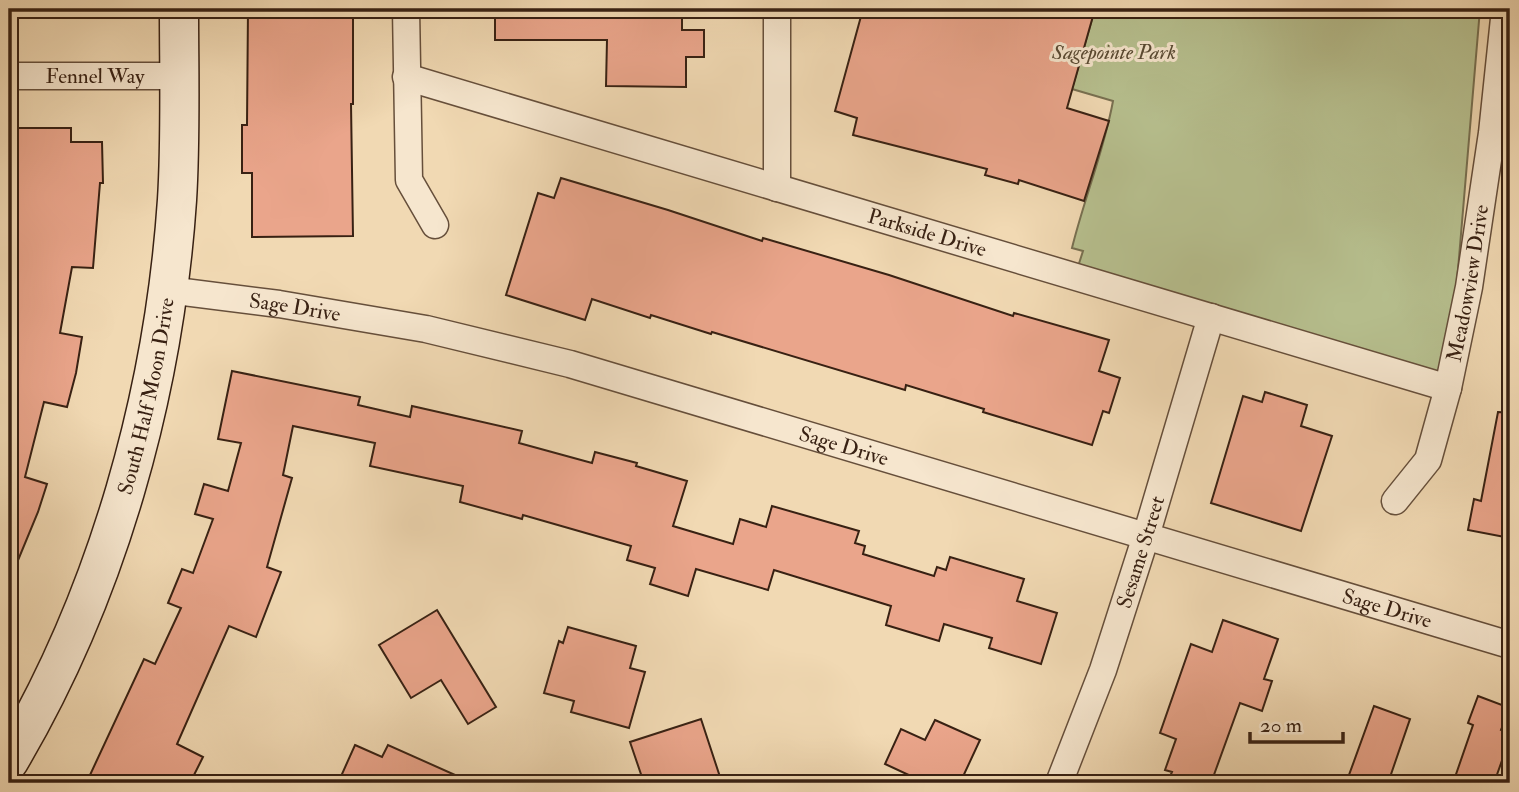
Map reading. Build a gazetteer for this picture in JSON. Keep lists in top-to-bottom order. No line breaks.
{"streets":{"street":["Fennel Way","Parkside Drive","Meadowview Drive","Sage Drive","South Half Moon Drive","Sesame Street"]},"crossings":[["Fennel Way","South Half Moon Drive"],["Parkside Drive","Meadowview Drive"],["Parkside Drive","Sesame Street"],["Sage Drive","South Half Moon Drive"],["Sage Drive","Sesame Street"]],"parks":["Sagepointe Park"],"scale_bar":"20 m"}
